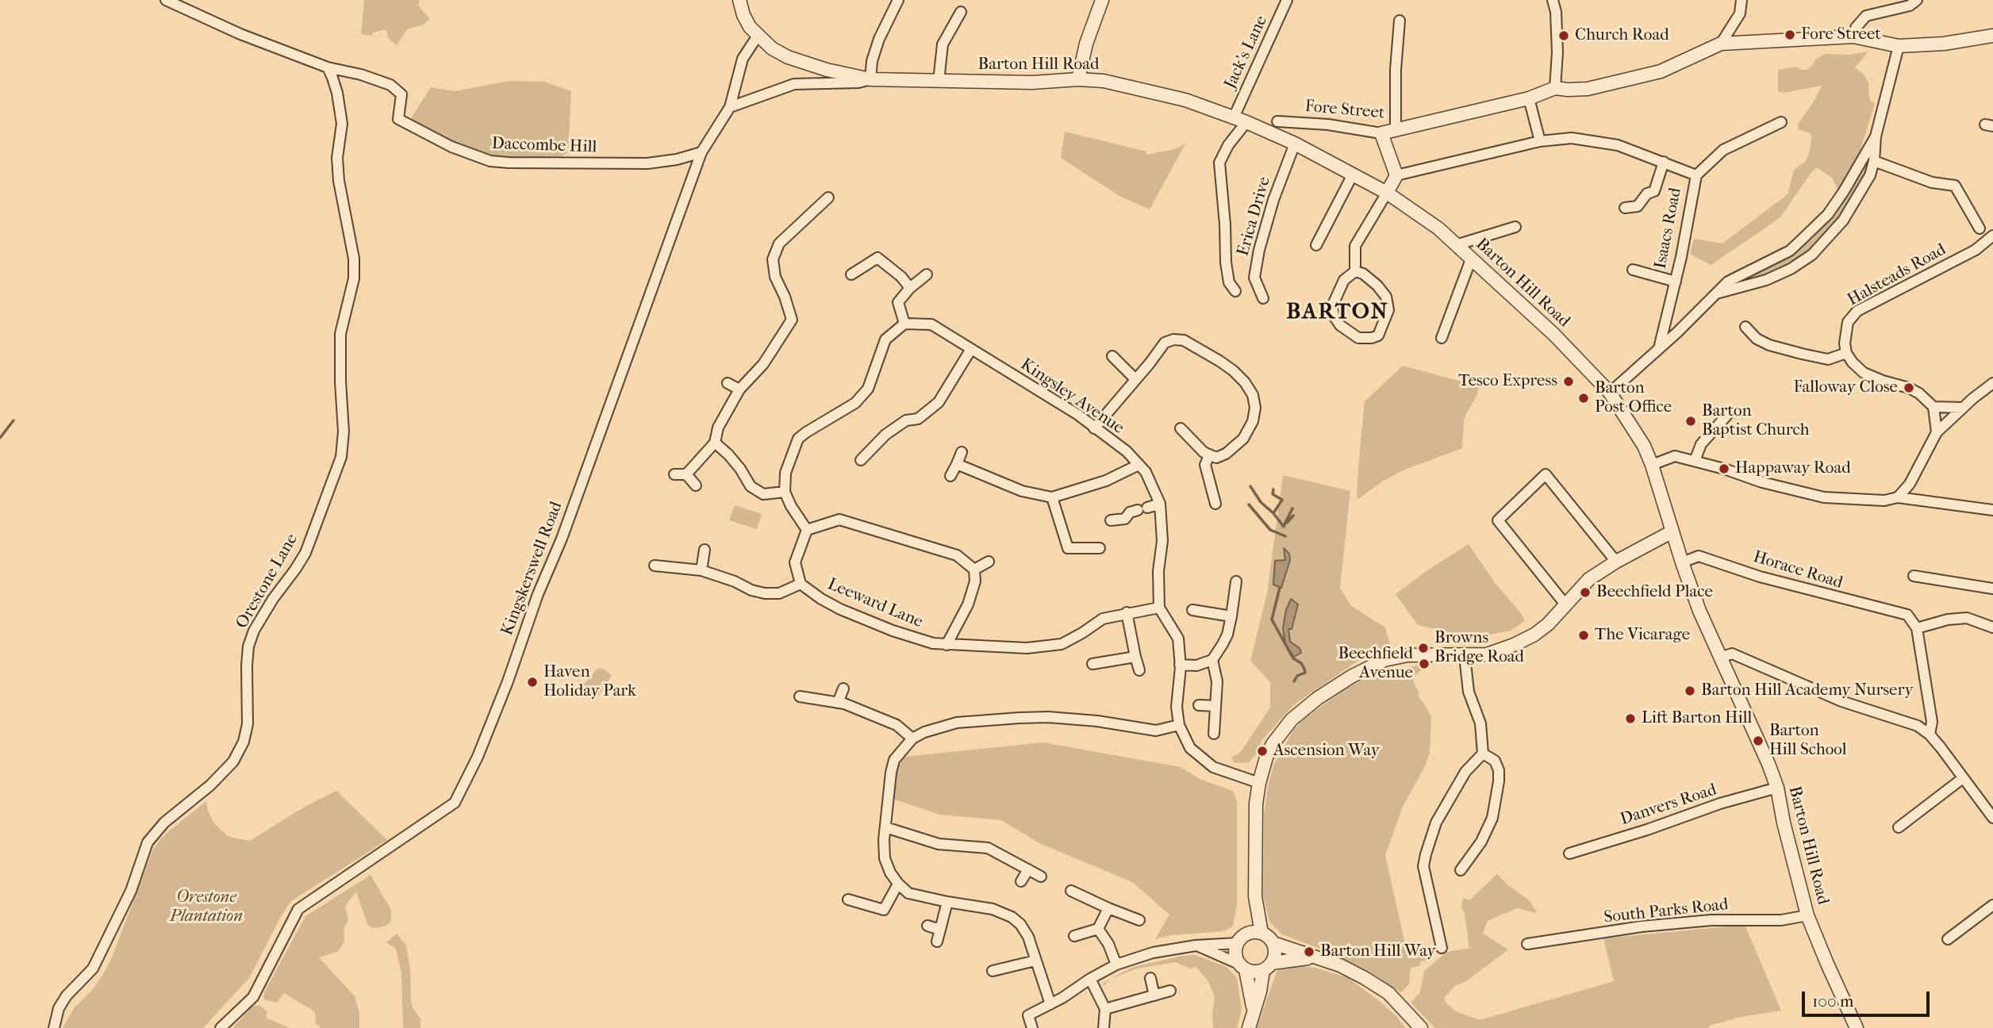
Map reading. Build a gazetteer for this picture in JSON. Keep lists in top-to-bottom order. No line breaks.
{"streets":{"street":["Jack's Lane","Barton Hill Road","Fore Street","Daccombe Hill","Erica Drive","Isaacs Road","Halsteads Road","Kingsley Avenue","Kingskerswell Road","Horace Road","Orestone Lane","Leeward Lane","Danvers Road","South Parks Road"]},"crossings":[["Jack's Lane","Barton Hill Road"],["Barton Hill Road","Erica Drive"],["Barton Hill Road","Kingskerswell Road"],["Barton Hill Road","Horace Road"],["Barton Hill Road","Danvers Road"],["Barton Hill Road","South Parks Road"],["Daccombe Hill","Kingskerswell Road"],["Daccombe Hill","Orestone Lane"],["Kingsley Avenue","Leeward Lane"]],"districts":["BARTON"],"parks":["Orestone Plantation"],"places":["Fore Street","Church Road","Tesco Express","Falloway Close","Barton Post Office","Barton Baptist Church","Happaway Road","Beechfield Place","The Vicarage","Browns Bridge Road","Beechfield Avenue","Haven Holiday Park","Barton Hill Academy Nursery","Lift Barton Hill","Barton Hill School","Ascension Way","Barton Hill Way"],"scale_bar":"100 m"}
